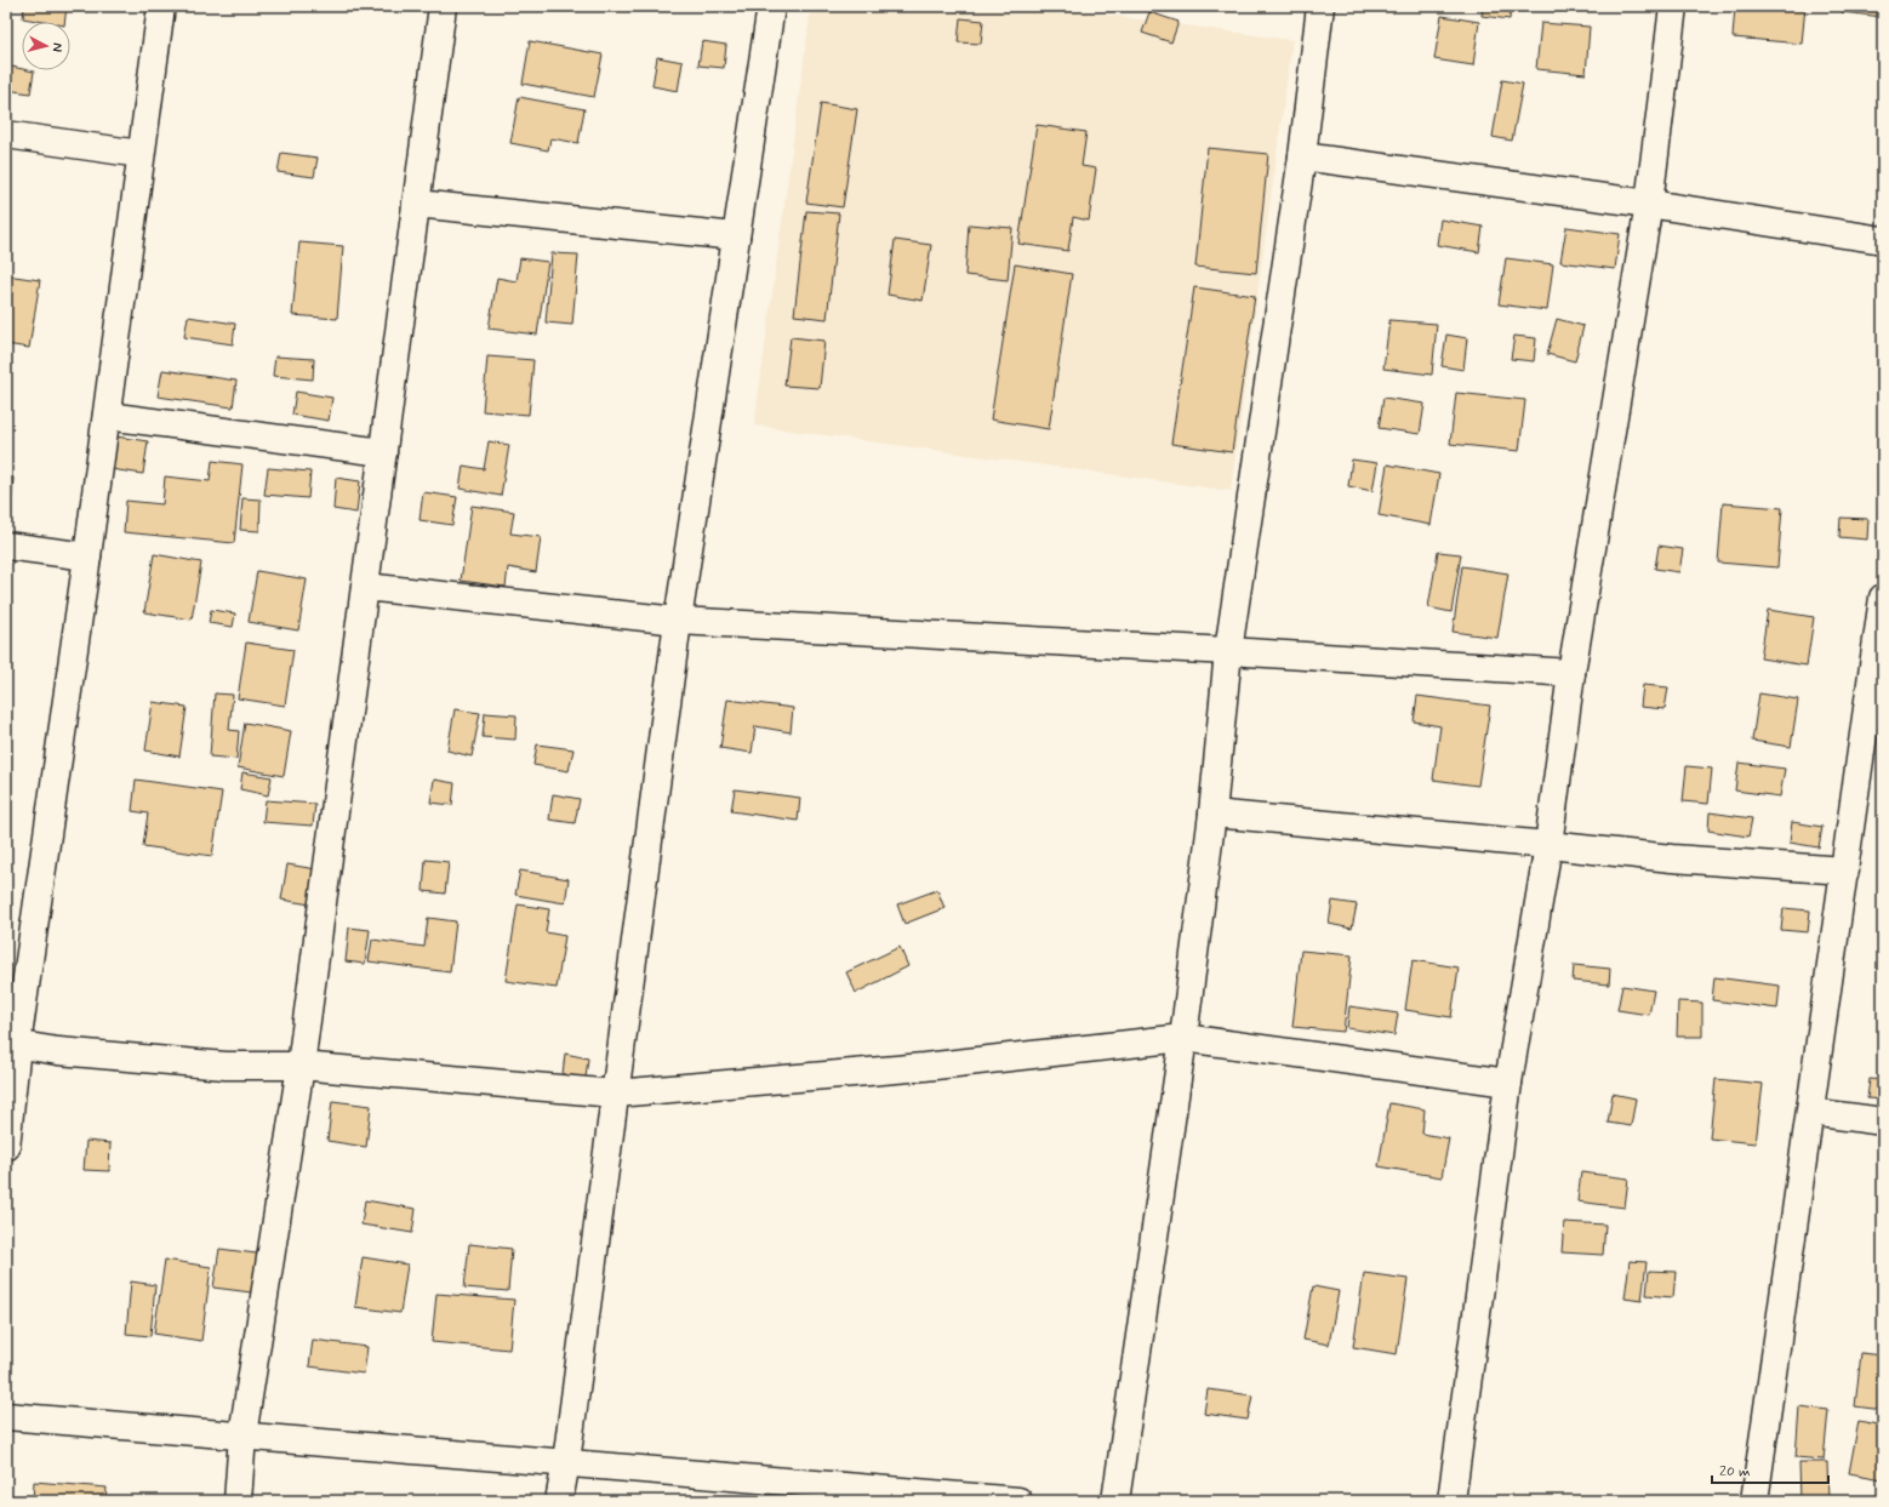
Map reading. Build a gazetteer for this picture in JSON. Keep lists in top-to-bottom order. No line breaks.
{"scale_bar":"20 m","north":"right"}
